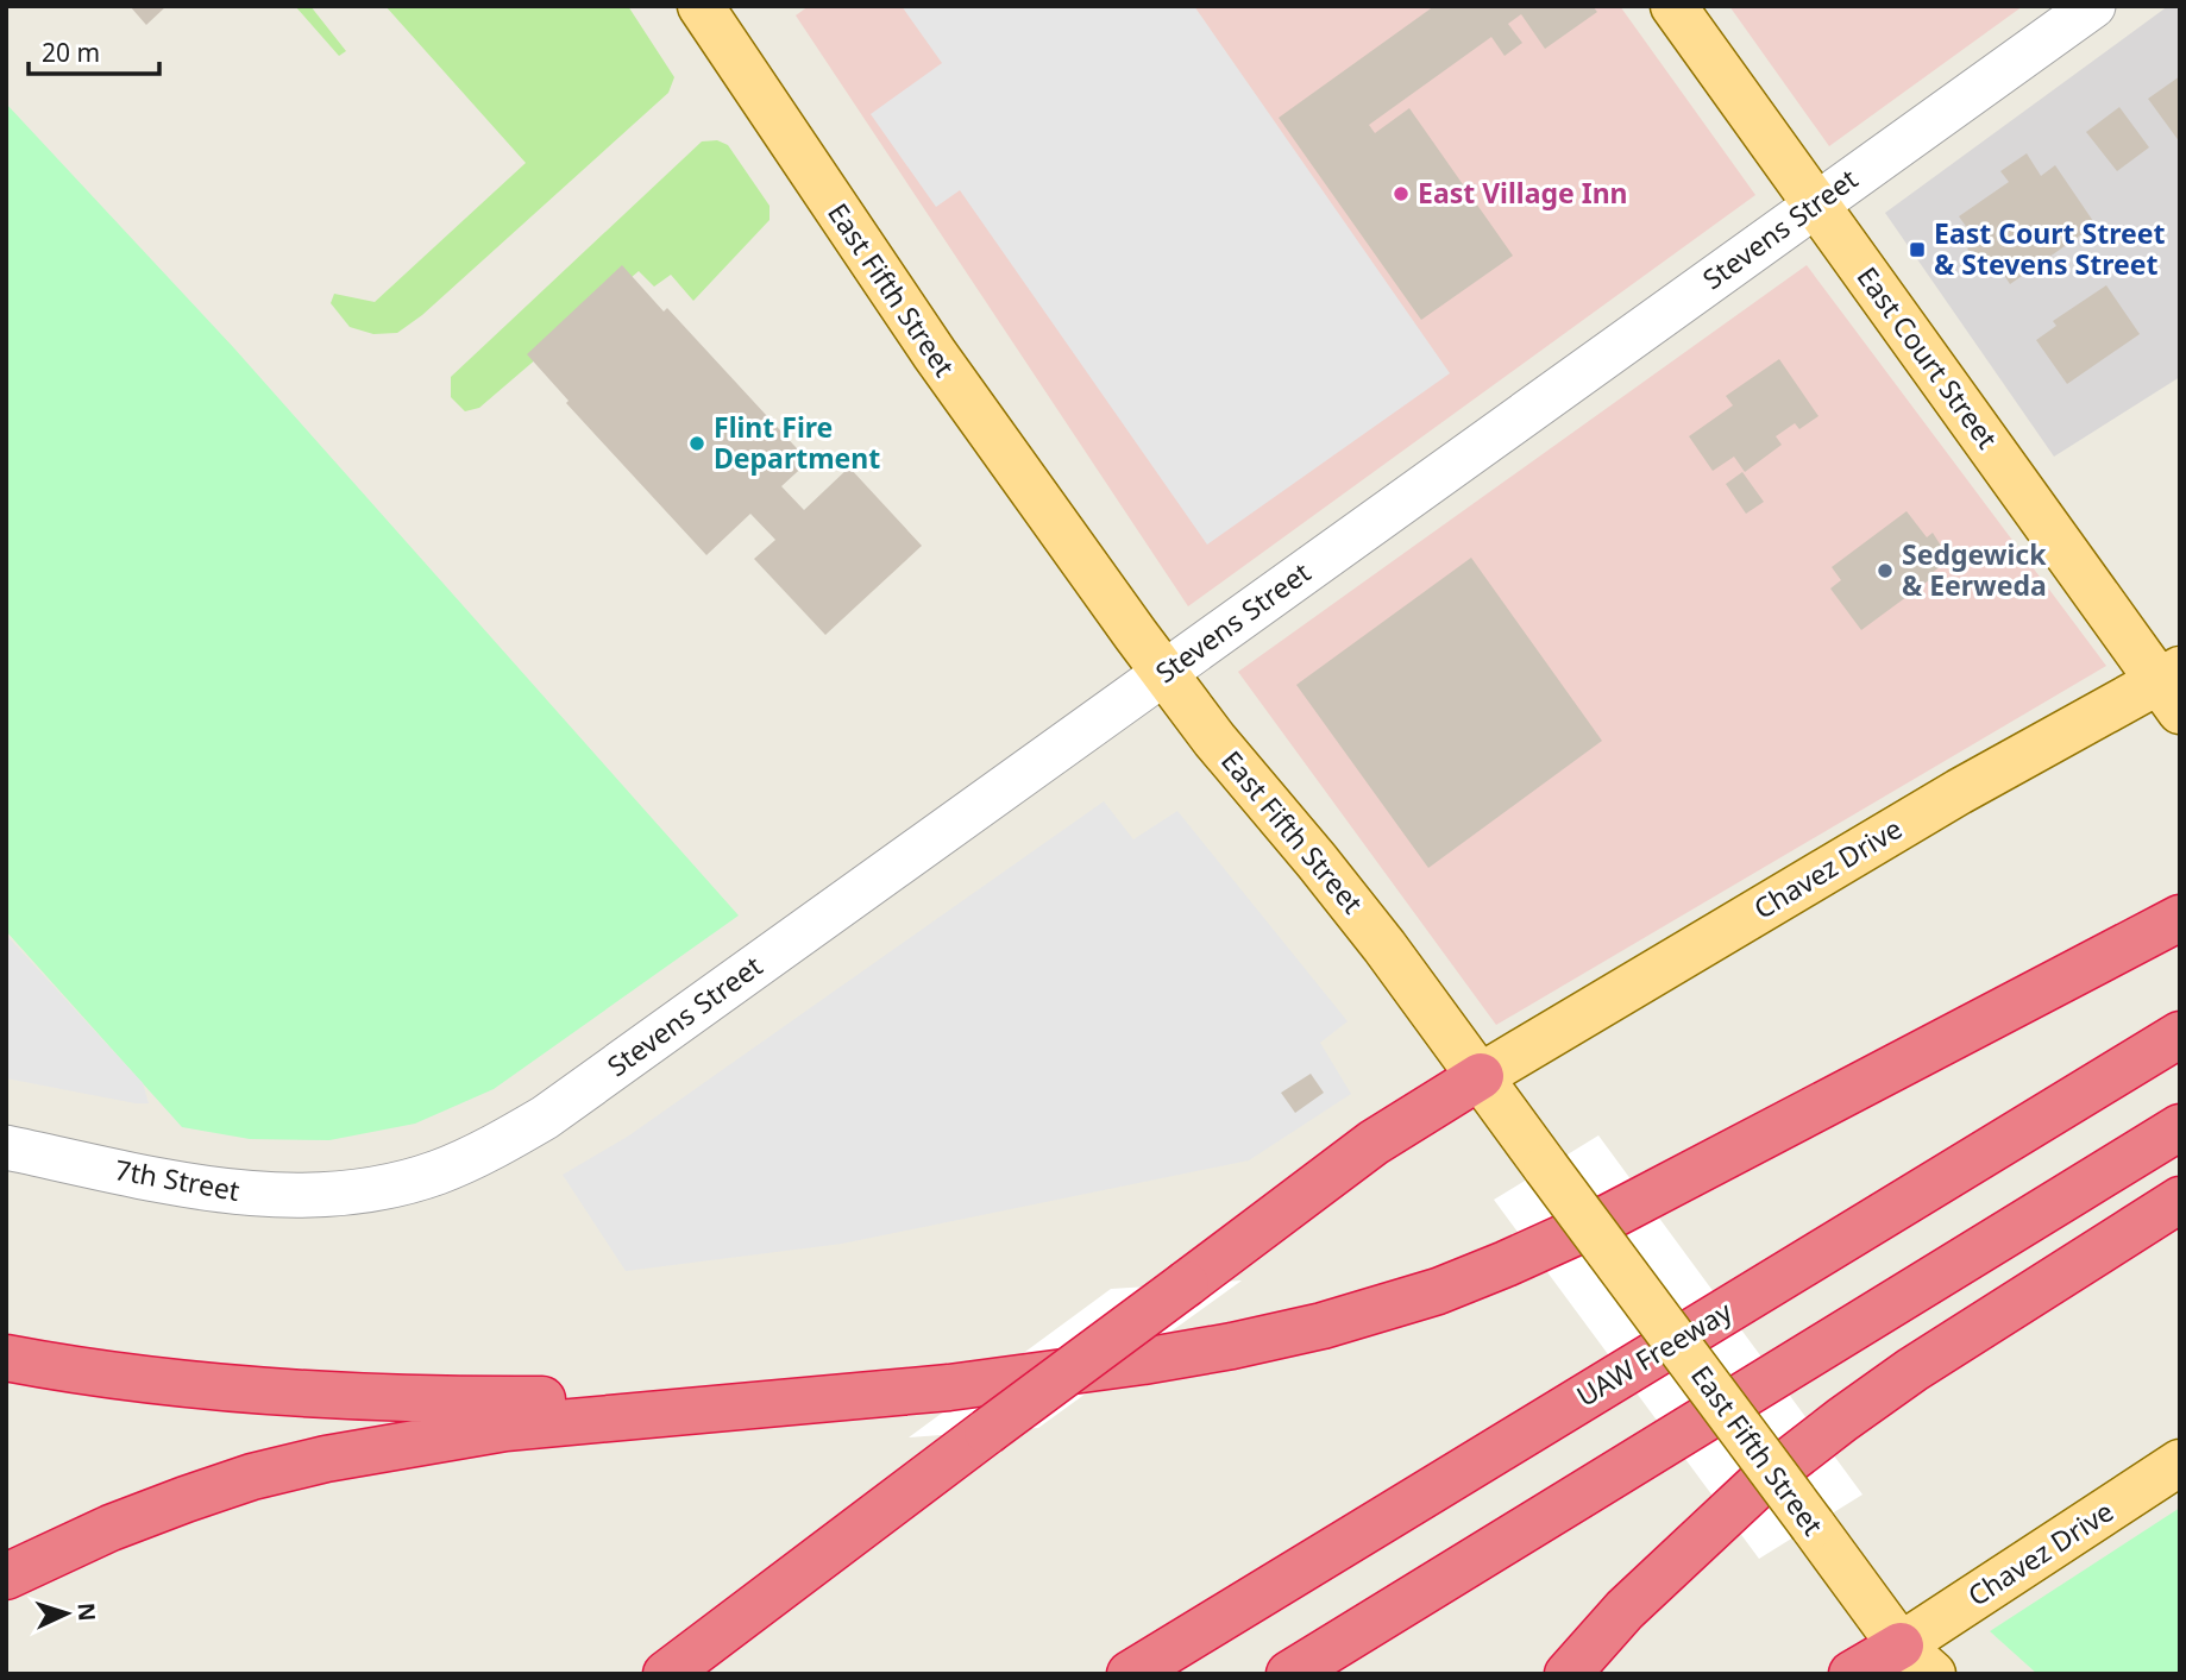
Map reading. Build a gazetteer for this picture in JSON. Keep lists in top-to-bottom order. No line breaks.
{"streets":{"highway":["UAW Freeway"],"main road":["East Fifth Street","East Court Street","Chavez Drive"],"street":["Stevens Street","7th Street"]},"crossings":[["Stevens Street","East Fifth Street"],["Stevens Street","East Court Street"],["Stevens Street","7th Street"],["East Fifth Street","Chavez Drive"],["East Court Street","Chavez Drive"]],"places":{"other":["East Village Inn","Flint Fire Department","Sedgewick & Eerweda"],"transit":["East Court Street & Stevens Street"]},"scale_bar":"20 m","north":"right"}
